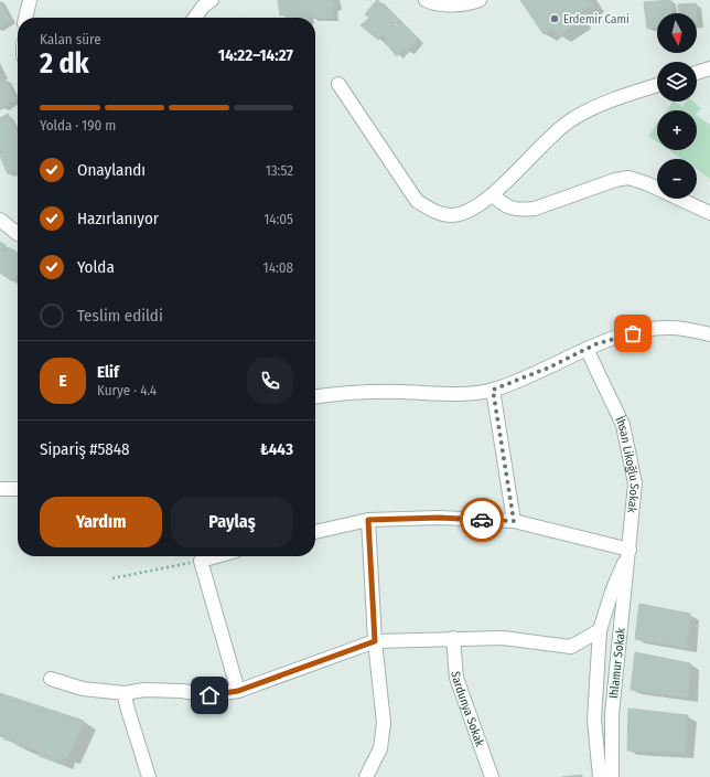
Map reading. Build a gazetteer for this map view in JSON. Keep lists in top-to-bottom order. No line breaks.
{"streets":{"street":["İhsan Likoğlu Sokak","Ihlamur Sokak","Sardunya Sokak"]},"crossings":[["İhsan Likoğlu Sokak","Ihlamur Sokak"]],"places":["Erdemir Cami"],"north":"bottom","page":{"map_buttons":["+","−"],"heading":["2 dk","Kalan süre","14:22–14:27"],"panel":["Elif","Kurye · 4.4","Sipariş #5848","₺443"],"bar":"Yolda · 190 m","list":[["Onaylandı","13:52"],["Hazırlanıyor","14:05"],["Yolda","14:08"],"Teslim edildi"],"round":"E","buttons":["Yardım","Paylaş"]}}
